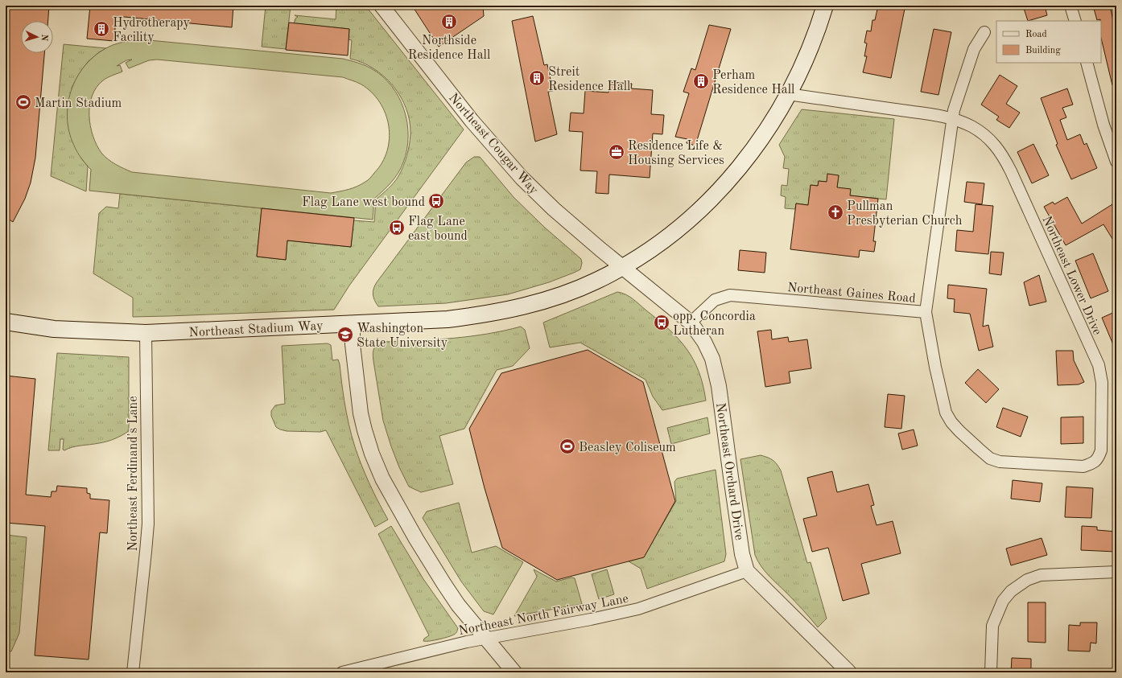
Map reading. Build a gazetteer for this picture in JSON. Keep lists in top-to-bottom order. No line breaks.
{"streets":{"main road":["Northeast Stadium Way"],"street":["Northeast Cougar Way","Northeast Lower Drive","Northeast Gaines Road","Northeast Orchard Drive","Northeast Ferdinand's Lane","Northeast North Fairway Lane"]},"crossings":[["Northeast Cougar Way","Northeast Stadium Way"],["Northeast Cougar Way","Northeast Orchard Drive"],["Northeast Lower Drive","Northeast Gaines Road"],["Northeast Lower Drive","Northeast Stadium Way"],["Northeast Gaines Road","Northeast Orchard Drive"],["Northeast Stadium Way","Northeast Orchard Drive"],["Northeast Stadium Way","Northeast Ferdinand's Lane"],["Northeast Orchard Drive","Northeast North Fairway Lane"]],"places":{"building":["Northside Residence Hall","Hydrotherapy Facility","Streit Residence Hall","Perham Residence Hall"],"sports":["Martin Stadium","Beasley Coliseum"],"office":["Residence Life & Housing Services"],"bus stop":["Flag Lane west bound","Flag Lane east bound","opp. Concordia Lutheran"],"church":["Pullman Presbyterian Church"],"school or university":["Washington State University"]},"legend":["Road","Building"],"north":"right"}
